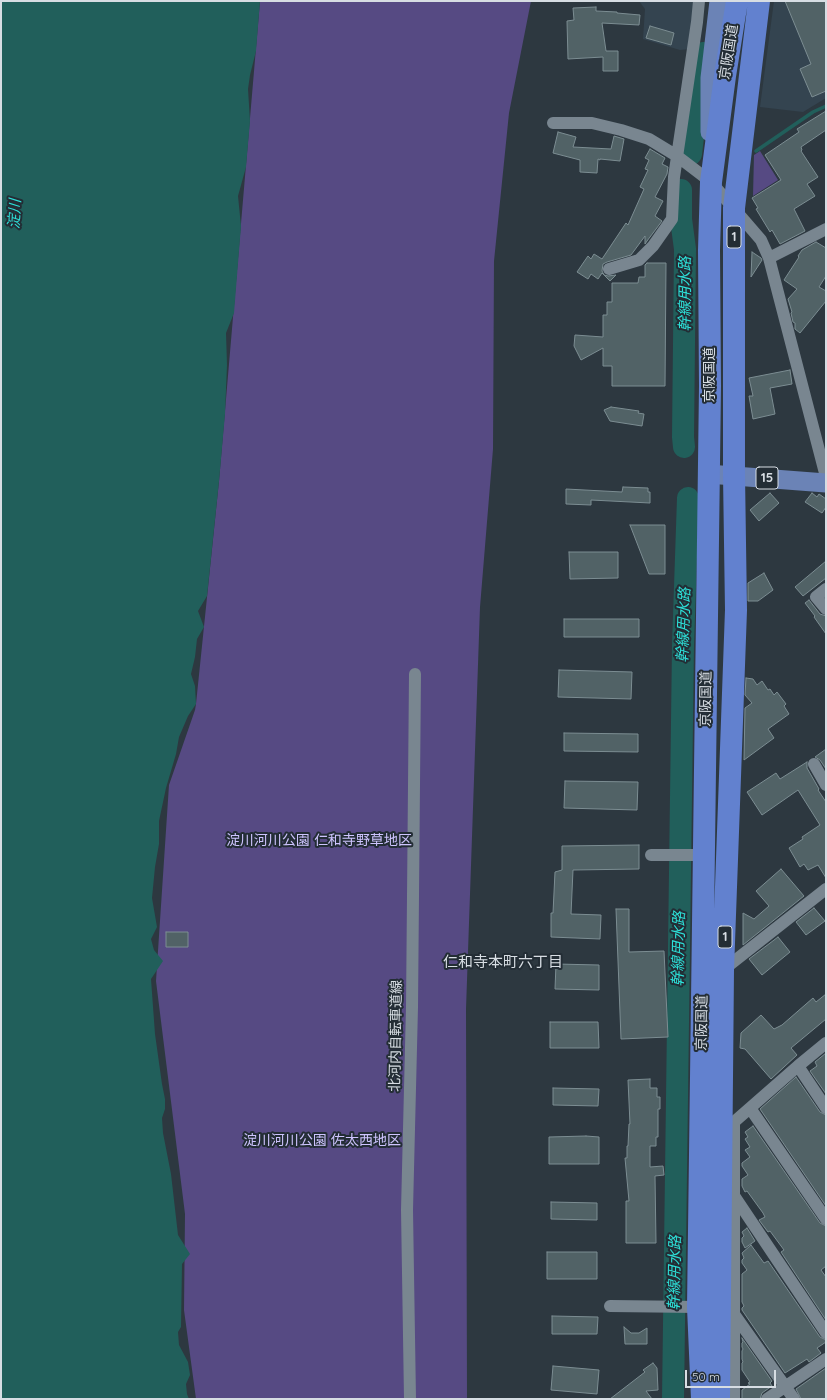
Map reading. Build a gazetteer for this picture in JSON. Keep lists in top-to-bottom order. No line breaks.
{"streets":{"highway":["京阪国道","1"],"main road":["15"],"street":["北河内自転車道線"]},"crossings":[["京阪国道","15"]],"districts":["仁和寺本町六丁目"],"water":["淀川","幹線用水路"],"parks":["淀川河川公園 仁和寺野草地区","淀川河川公園 佐太西地区"],"scale_bar":"50 m"}
